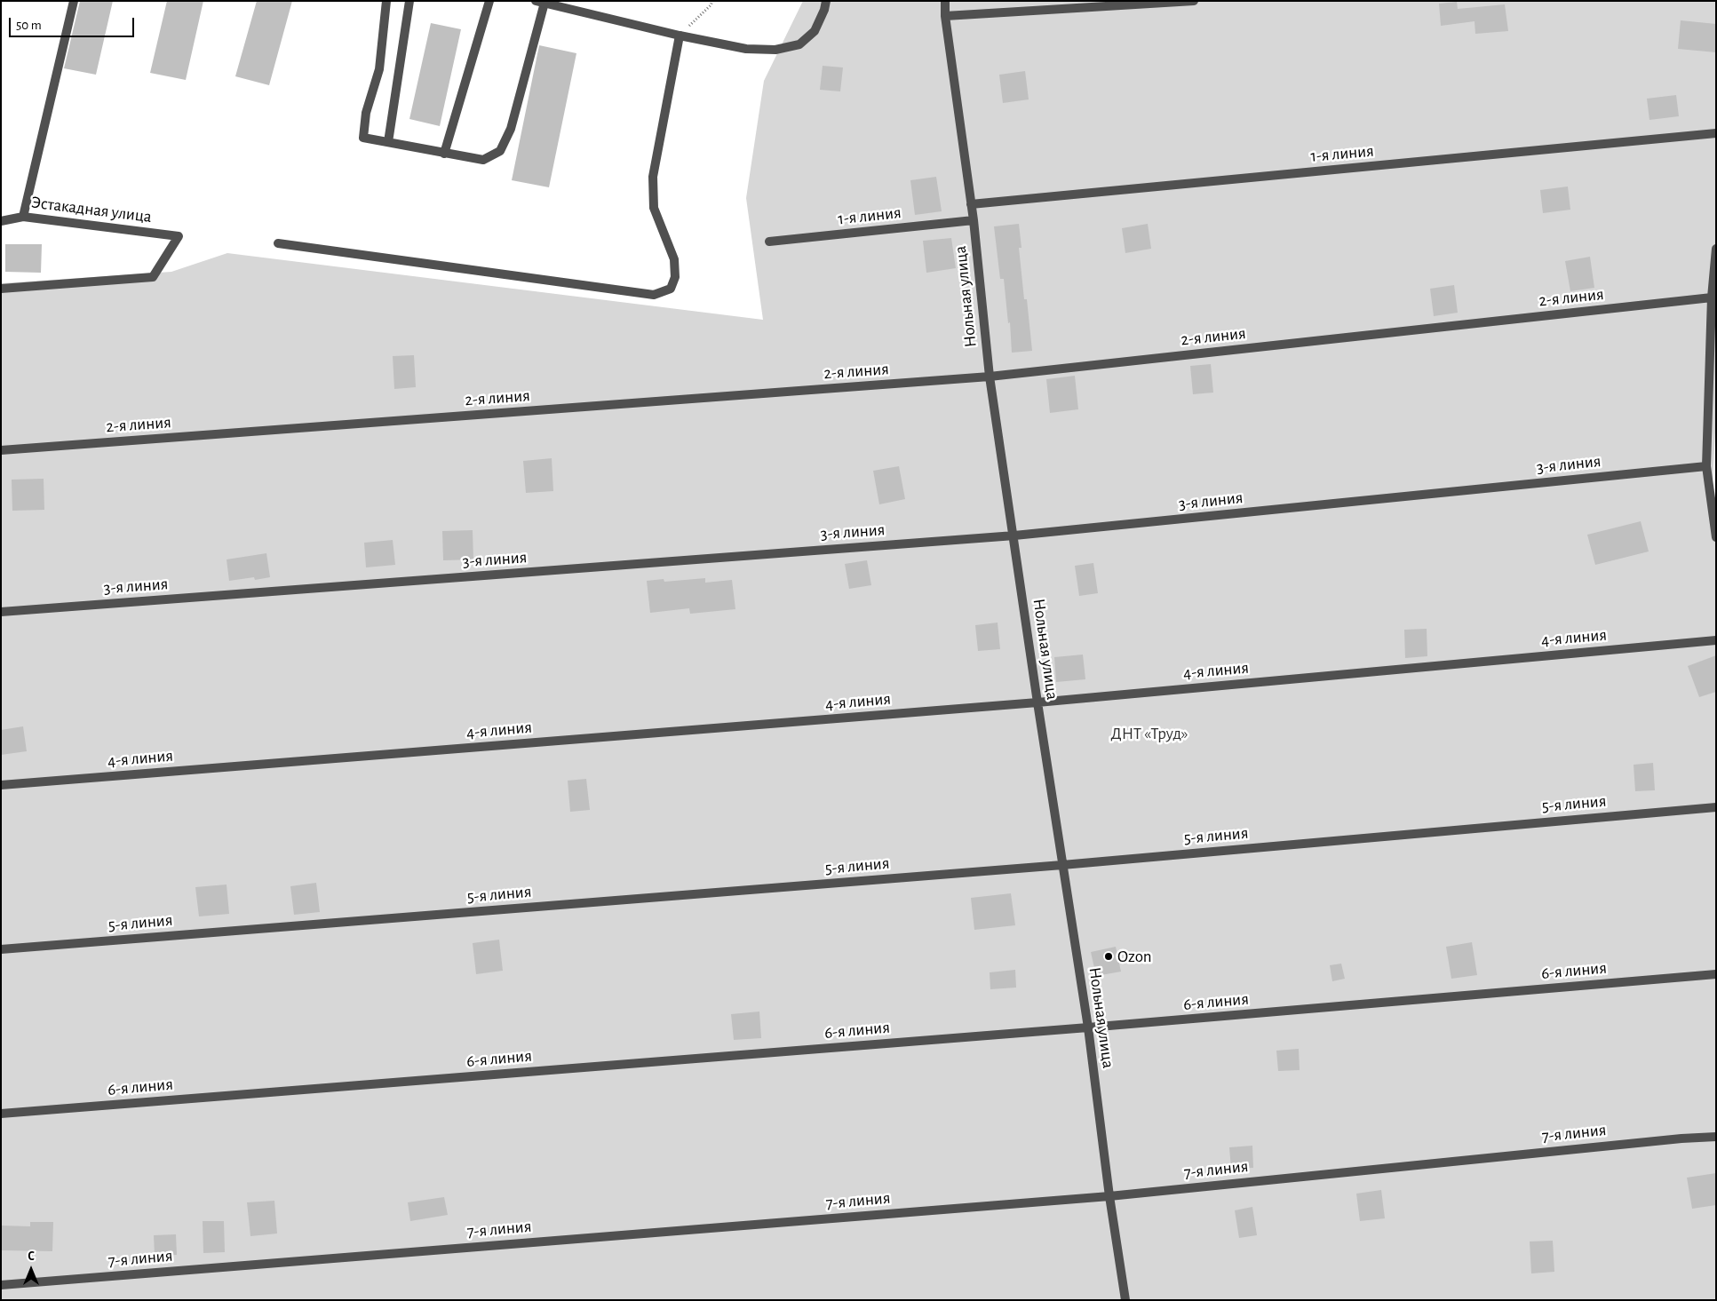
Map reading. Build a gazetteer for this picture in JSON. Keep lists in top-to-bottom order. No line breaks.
{"streets":{"street":["1-я линия","Эстакадная улица","Нольная улица","2-я линия","3-я линия","4-я линия","5-я линия","6-я линия","7-я линия"]},"crossings":[["1-я линия","Нольная улица"],["Нольная улица","2-я линия"],["Нольная улица","3-я линия"],["Нольная улица","4-я линия"],["Нольная улица","5-я линия"],["Нольная улица","6-я линия"],["Нольная улица","7-я линия"]],"parks":["ДНТ «Труд»"],"places":["Ozon"],"scale_bar":"50 m","north":"top"}
